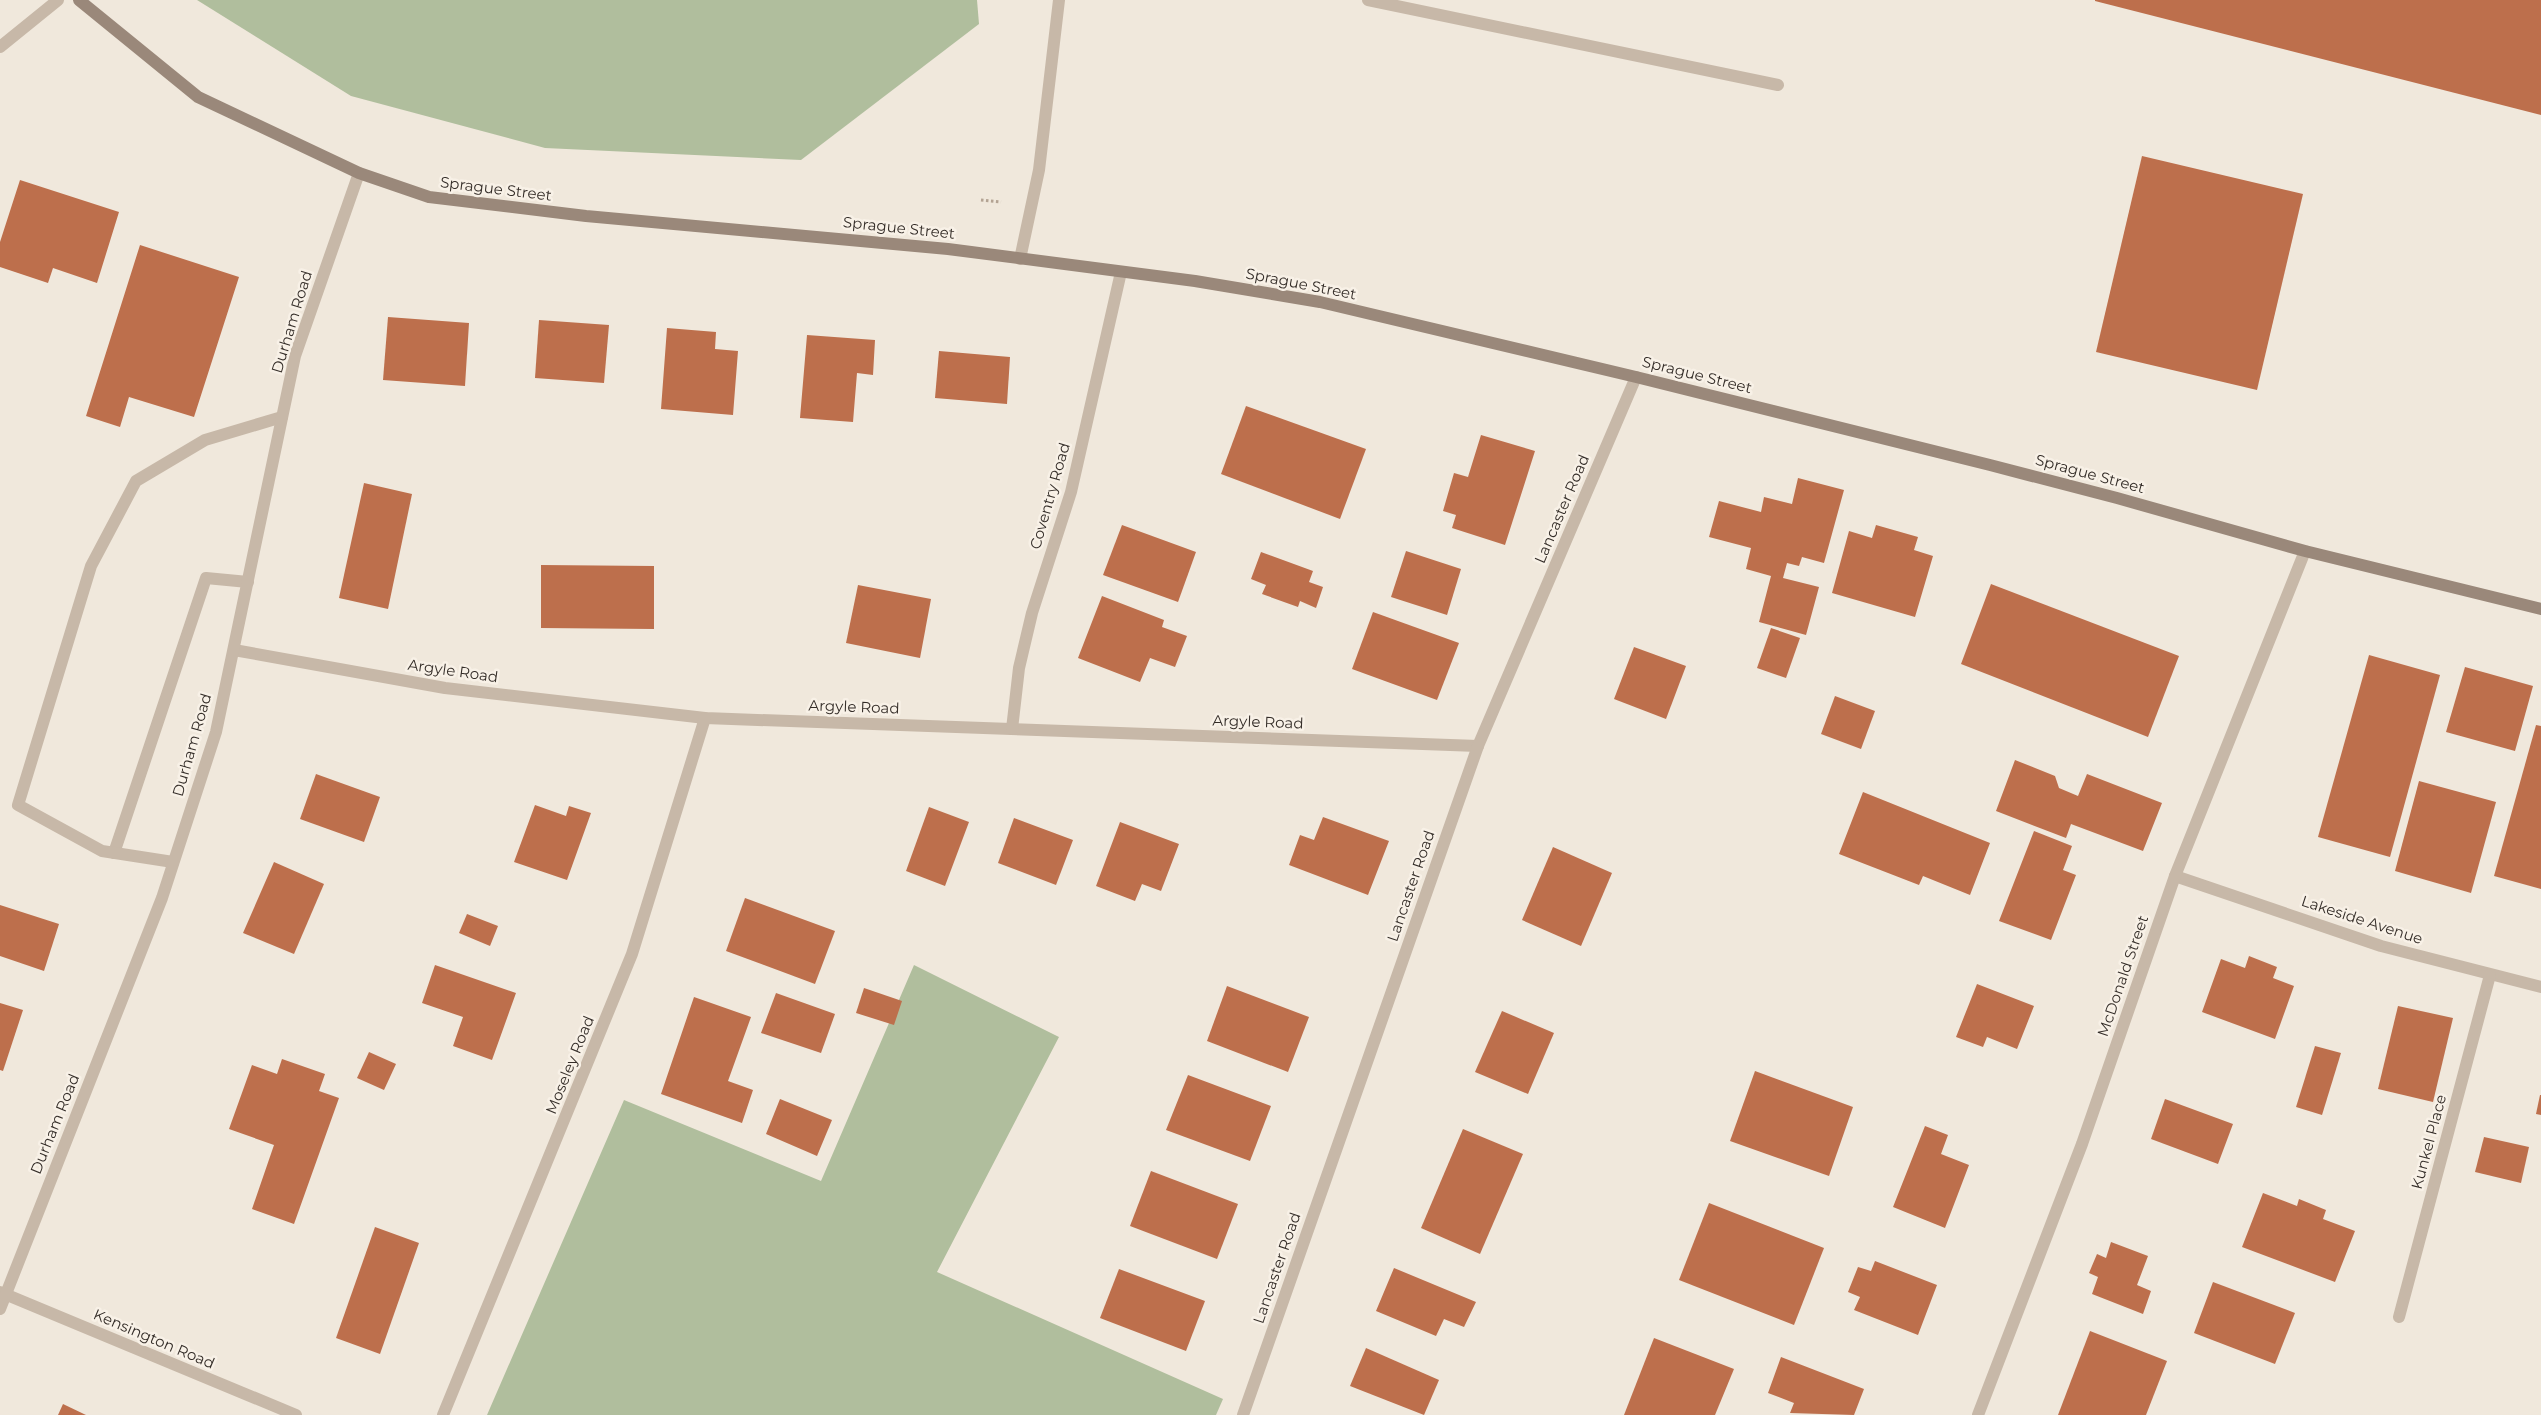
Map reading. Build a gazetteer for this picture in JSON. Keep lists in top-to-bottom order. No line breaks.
{"streets":{"main road":["Sprague Street"],"street":["Durham Road","Coventry Road","Lancaster Road","Argyle Road","Lakeside Avenue","McDonald Street","Moseley Road","Kunkel Place","Kensington Road"]},"crossings":[["Sprague Street","Durham Road"],["Sprague Street","Coventry Road"],["Sprague Street","Lancaster Road"],["Sprague Street","McDonald Street"],["Durham Road","Argyle Road"],["Durham Road","Kensington Road"],["Coventry Road","Argyle Road"],["Lancaster Road","Argyle Road"],["Argyle Road","Moseley Road"],["Lakeside Avenue","McDonald Street"],["Lakeside Avenue","Kunkel Place"]]}
